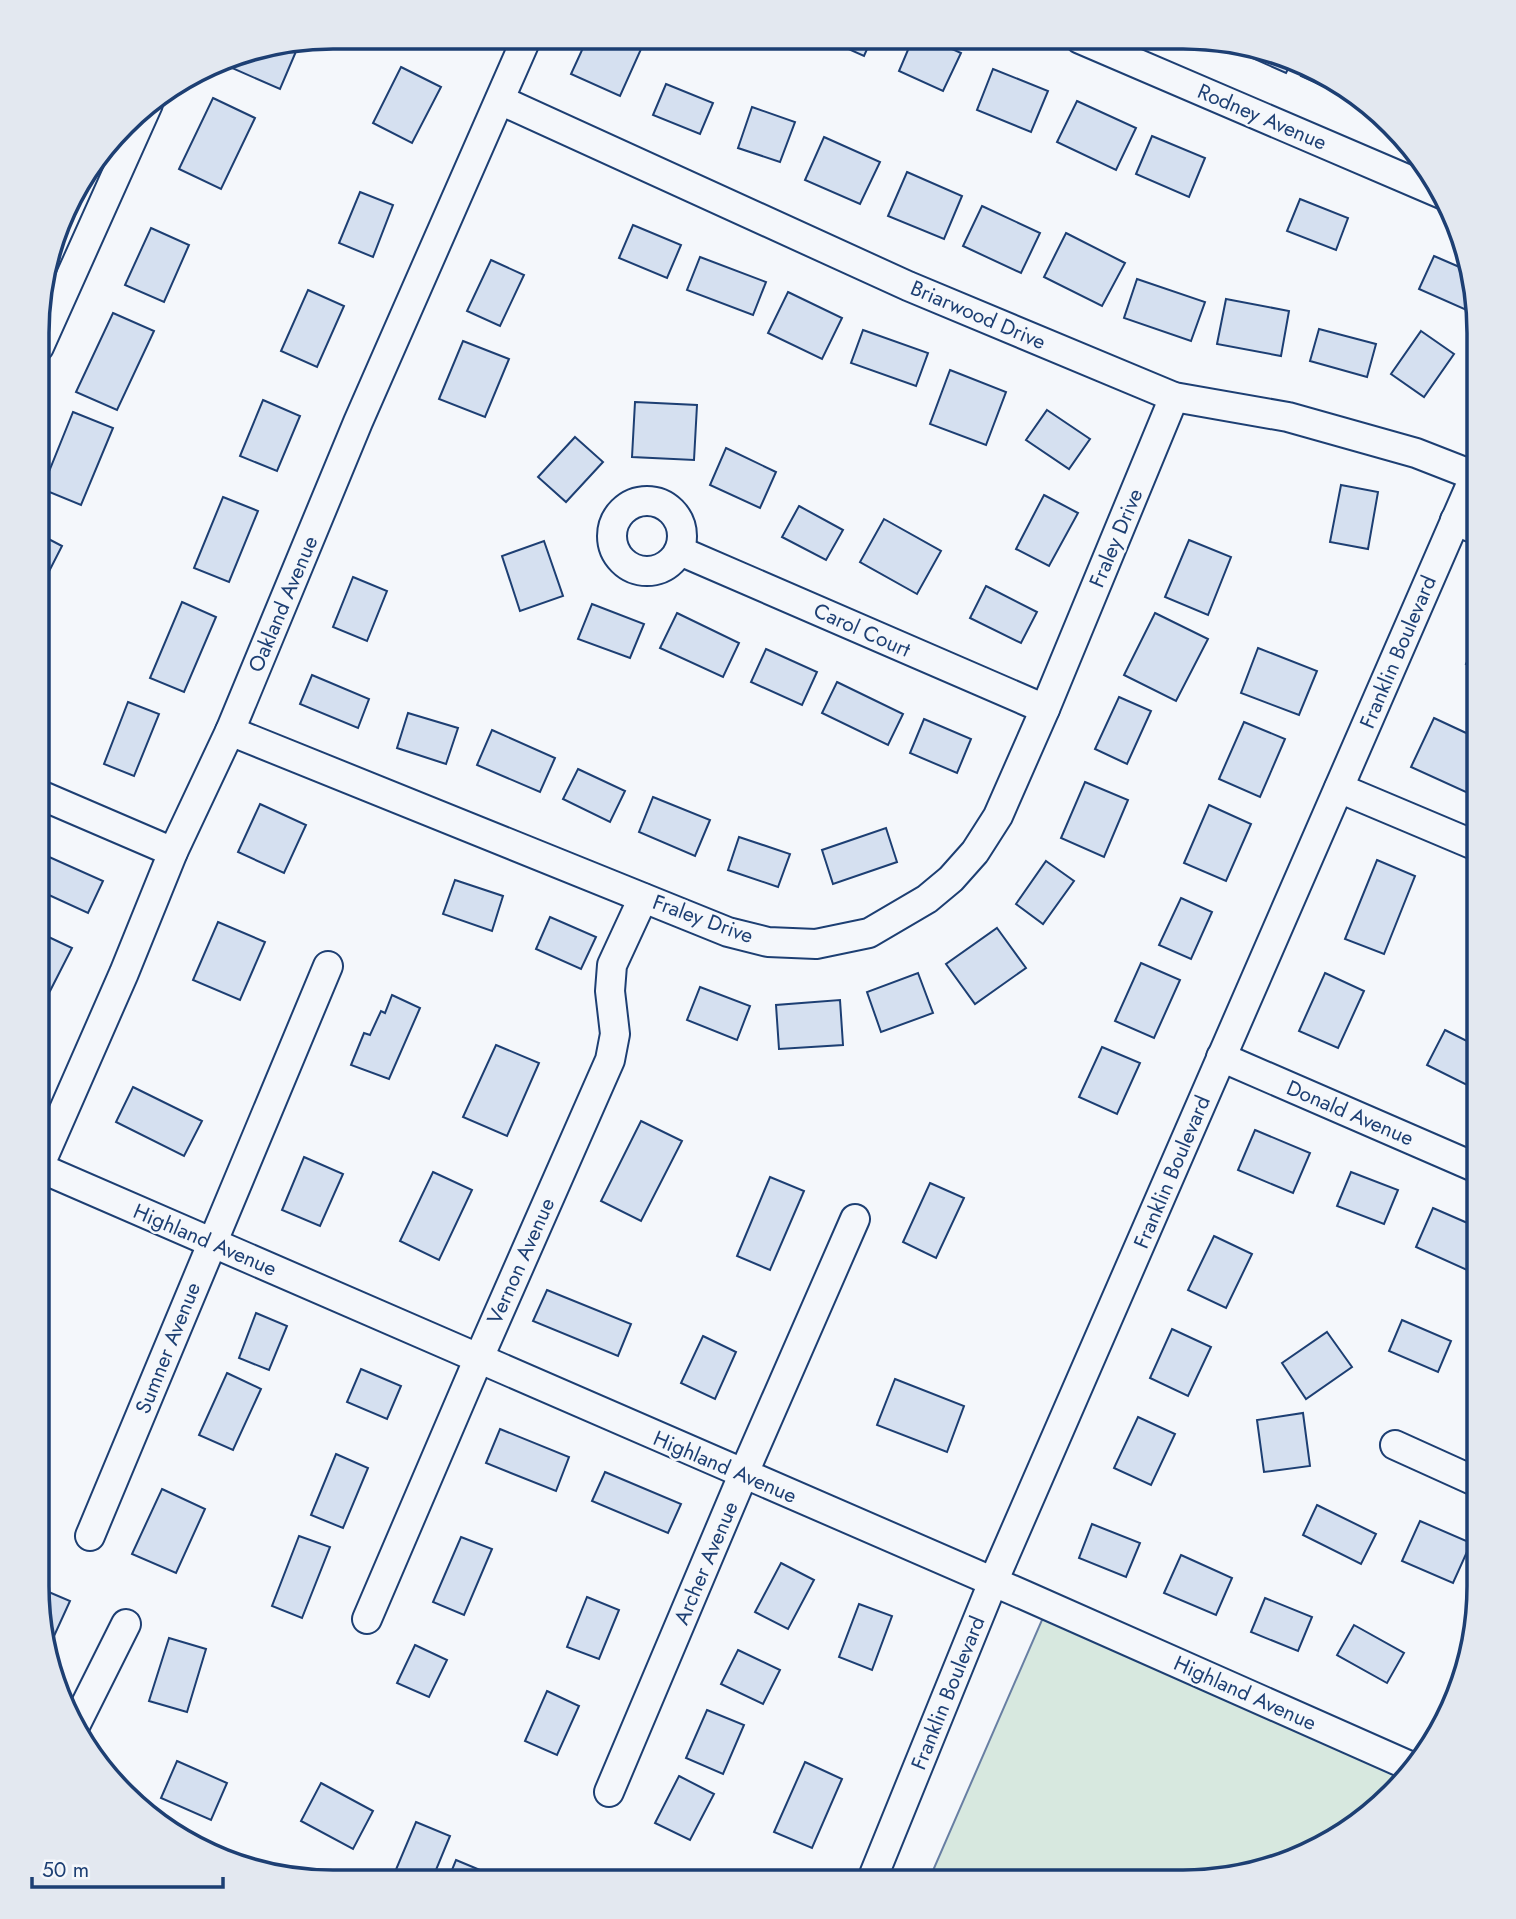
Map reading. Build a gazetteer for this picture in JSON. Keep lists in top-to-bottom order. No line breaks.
{"streets":{"street":["Rodney Avenue","Briarwood Drive","Fraley Drive","Oakland Avenue","Carol Court","Franklin Boulevard","Donald Avenue","Highland Avenue","Vernon Avenue","Sumner Avenue","Archer Avenue"]},"crossings":[["Briarwood Drive","Fraley Drive"],["Briarwood Drive","Oakland Avenue"],["Fraley Drive","Oakland Avenue"],["Fraley Drive","Carol Court"],["Fraley Drive","Vernon Avenue"],["Franklin Boulevard","Donald Avenue"],["Franklin Boulevard","Highland Avenue"],["Highland Avenue","Vernon Avenue"],["Highland Avenue","Sumner Avenue"],["Highland Avenue","Archer Avenue"]],"scale_bar":"50 m"}
